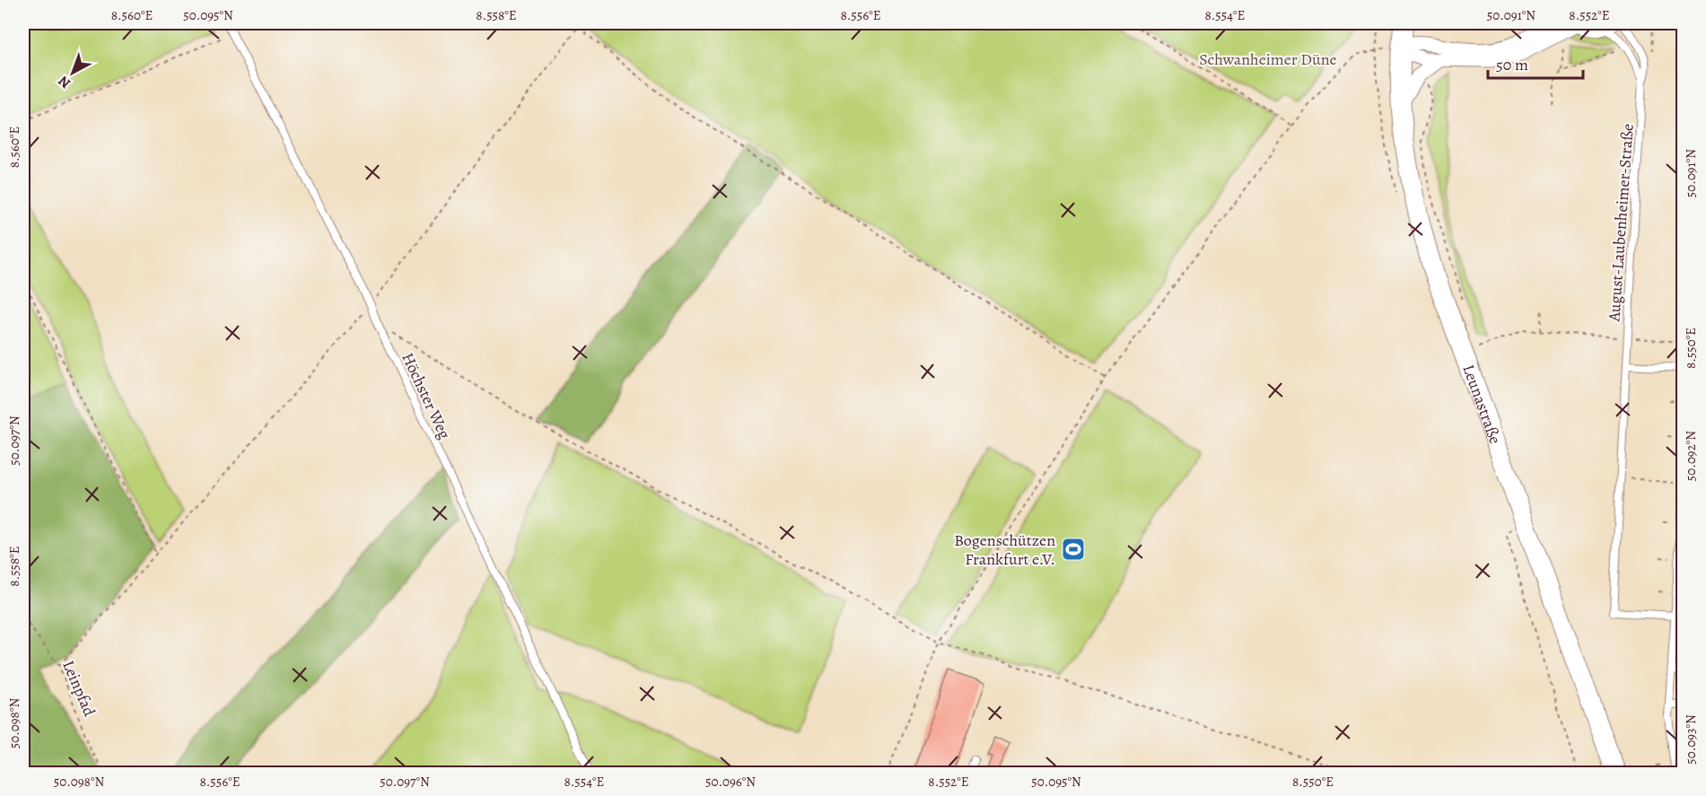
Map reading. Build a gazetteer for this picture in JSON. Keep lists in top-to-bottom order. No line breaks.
{"streets":{"main road":["Leunastraße"],"lane":["August-Laubenheimer-Straße","Höchster Weg"],"path":["Leinpfad"]},"parks":["Schwanheimer Düne"],"places":{"sports":["Bogenschützen Frankfurt e.V."]},"scale_bar":"50 m","north":"bottom left","coordinates":["8.560°E","50.095°N","8.558°E","8.556°E","8.554°E","50.091°N","8.552°E","8.550°E","50.097°N","50.092°N","50.098°N","50.093°N","50.096°N"]}
